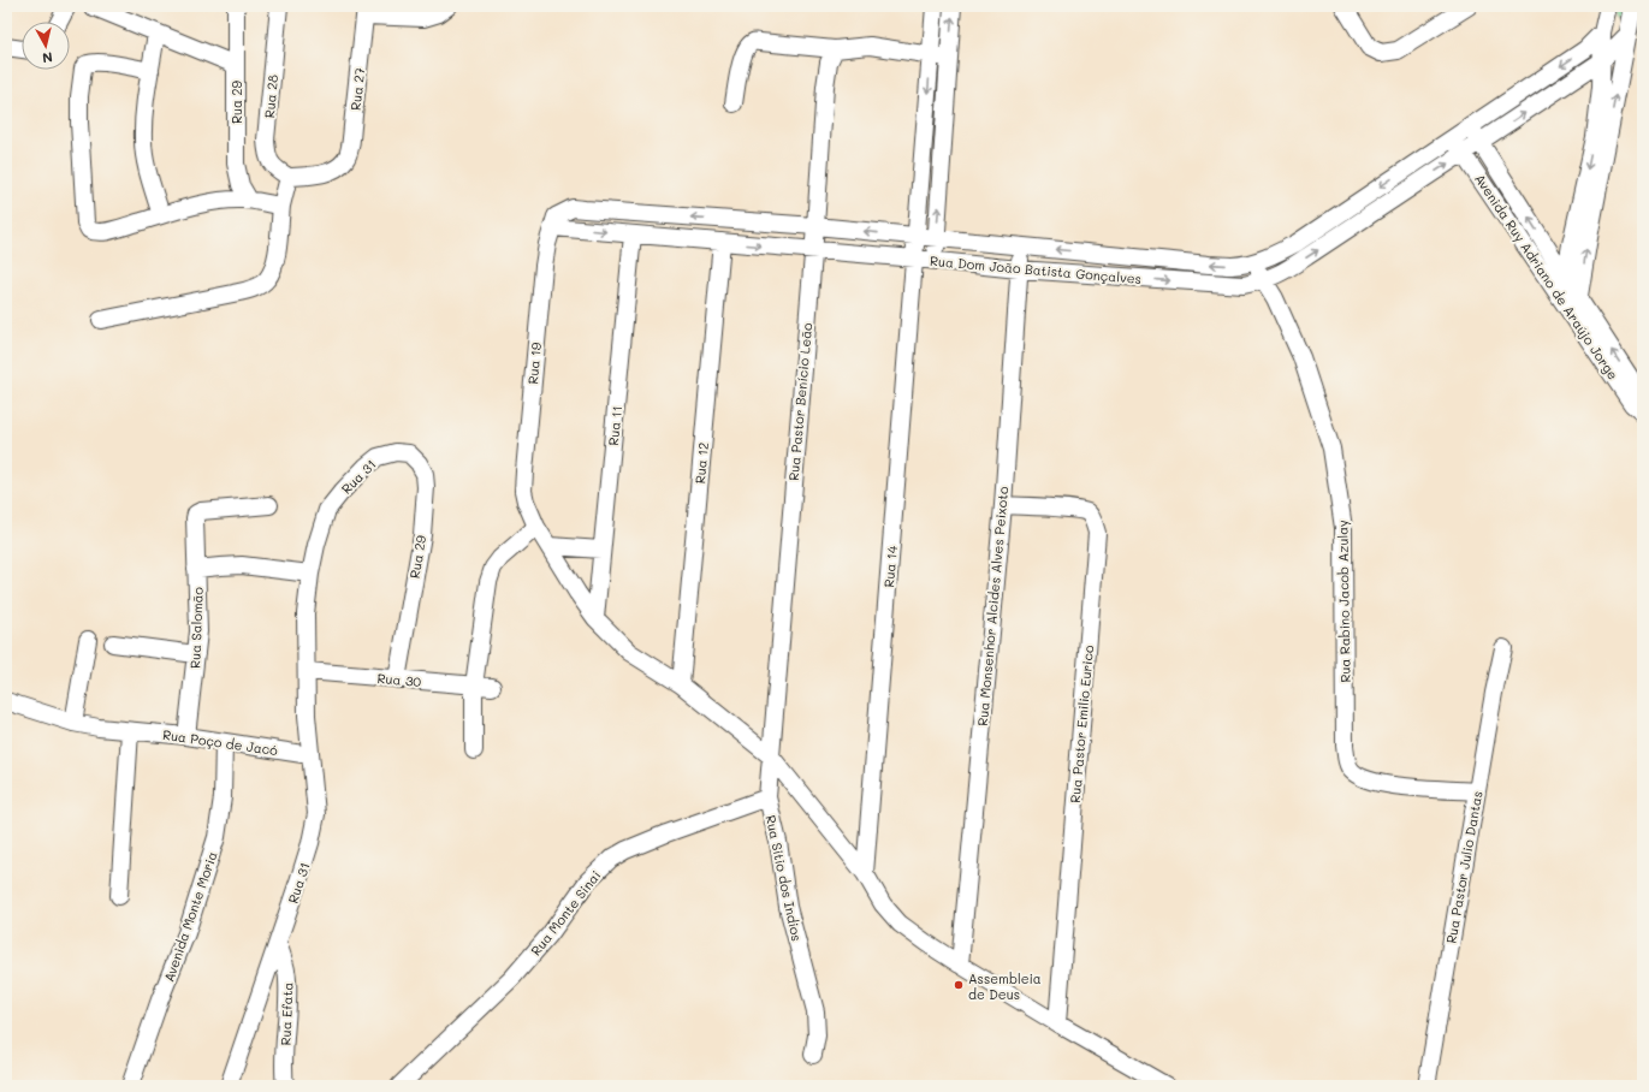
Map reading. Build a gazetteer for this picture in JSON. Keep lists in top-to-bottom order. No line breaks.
{"streets":{"street":["Rua 27","Rua 28","Rua 29","Rua Dom João Batista Gonçalves","Avenida Ruy Adriano de Araújo Jorge","Rua 19","Rua Pastor Benício Leão","Rua 11","Rua 12","Rua 31","Rua 14","Rua Rabino Jacob Azulay","Rua Monsenhor Alcides Alves Peixoto","Rua Salomão","Rua 30","Rua Pastor Emilio Eurico","Rua Poço de Jacó","Rua Pastor Julio Dantas","Rua Sitio dos Indios","Rua Monte Sinai","Avenida Monte Moria","Rua Efata"]},"crossings":[["Rua 27","Rua 28"],["Rua 29","Rua 31"],["Rua 29","Rua 30"],["Rua Dom João Batista Gonçalves","Avenida Ruy Adriano de Araújo Jorge"],["Rua Dom João Batista Gonçalves","Rua 19"],["Rua Dom João Batista Gonçalves","Rua Pastor Benício Leão"],["Rua Dom João Batista Gonçalves","Rua 11"],["Rua Dom João Batista Gonçalves","Rua 12"],["Rua Dom João Batista Gonçalves","Rua 14"],["Rua Dom João Batista Gonçalves","Rua Rabino Jacob Azulay"],["Rua Dom João Batista Gonçalves","Rua Monsenhor Alcides Alves Peixoto"],["Rua Pastor Benício Leão","Rua Sitio dos Indios"],["Rua 31","Rua 30"],["Rua 31","Rua Poço de Jacó"],["Rua 31","Rua Efata"],["Rua Rabino Jacob Azulay","Rua Pastor Julio Dantas"],["Rua Monsenhor Alcides Alves Peixoto","Rua Pastor Emilio Eurico"],["Rua Salomão","Rua Poço de Jacó"],["Rua Poço de Jacó","Avenida Monte Moria"],["Rua Sitio dos Indios","Rua Monte Sinai"]],"places":["Assembleia de Deus"],"north":"bottom"}
